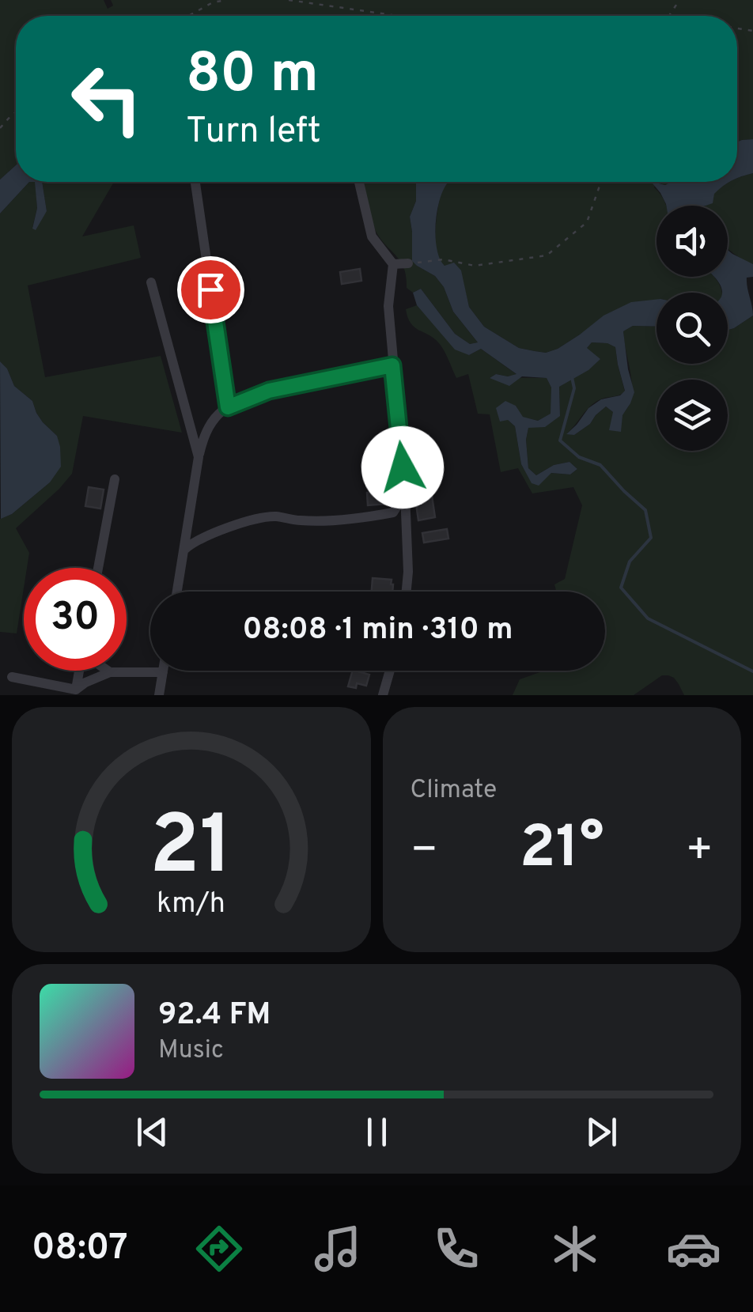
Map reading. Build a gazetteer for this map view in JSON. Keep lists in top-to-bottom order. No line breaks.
{"page":{"turn":["80 m","Turn left"],"limit":"30","trip":"08:08 · 1 min · 310 m","tile":"Climate","heat":["−","21°","+"],"song":["92.4 FM","Music"],"tabs":"08:07","gauge":["21","km/h"]}}
